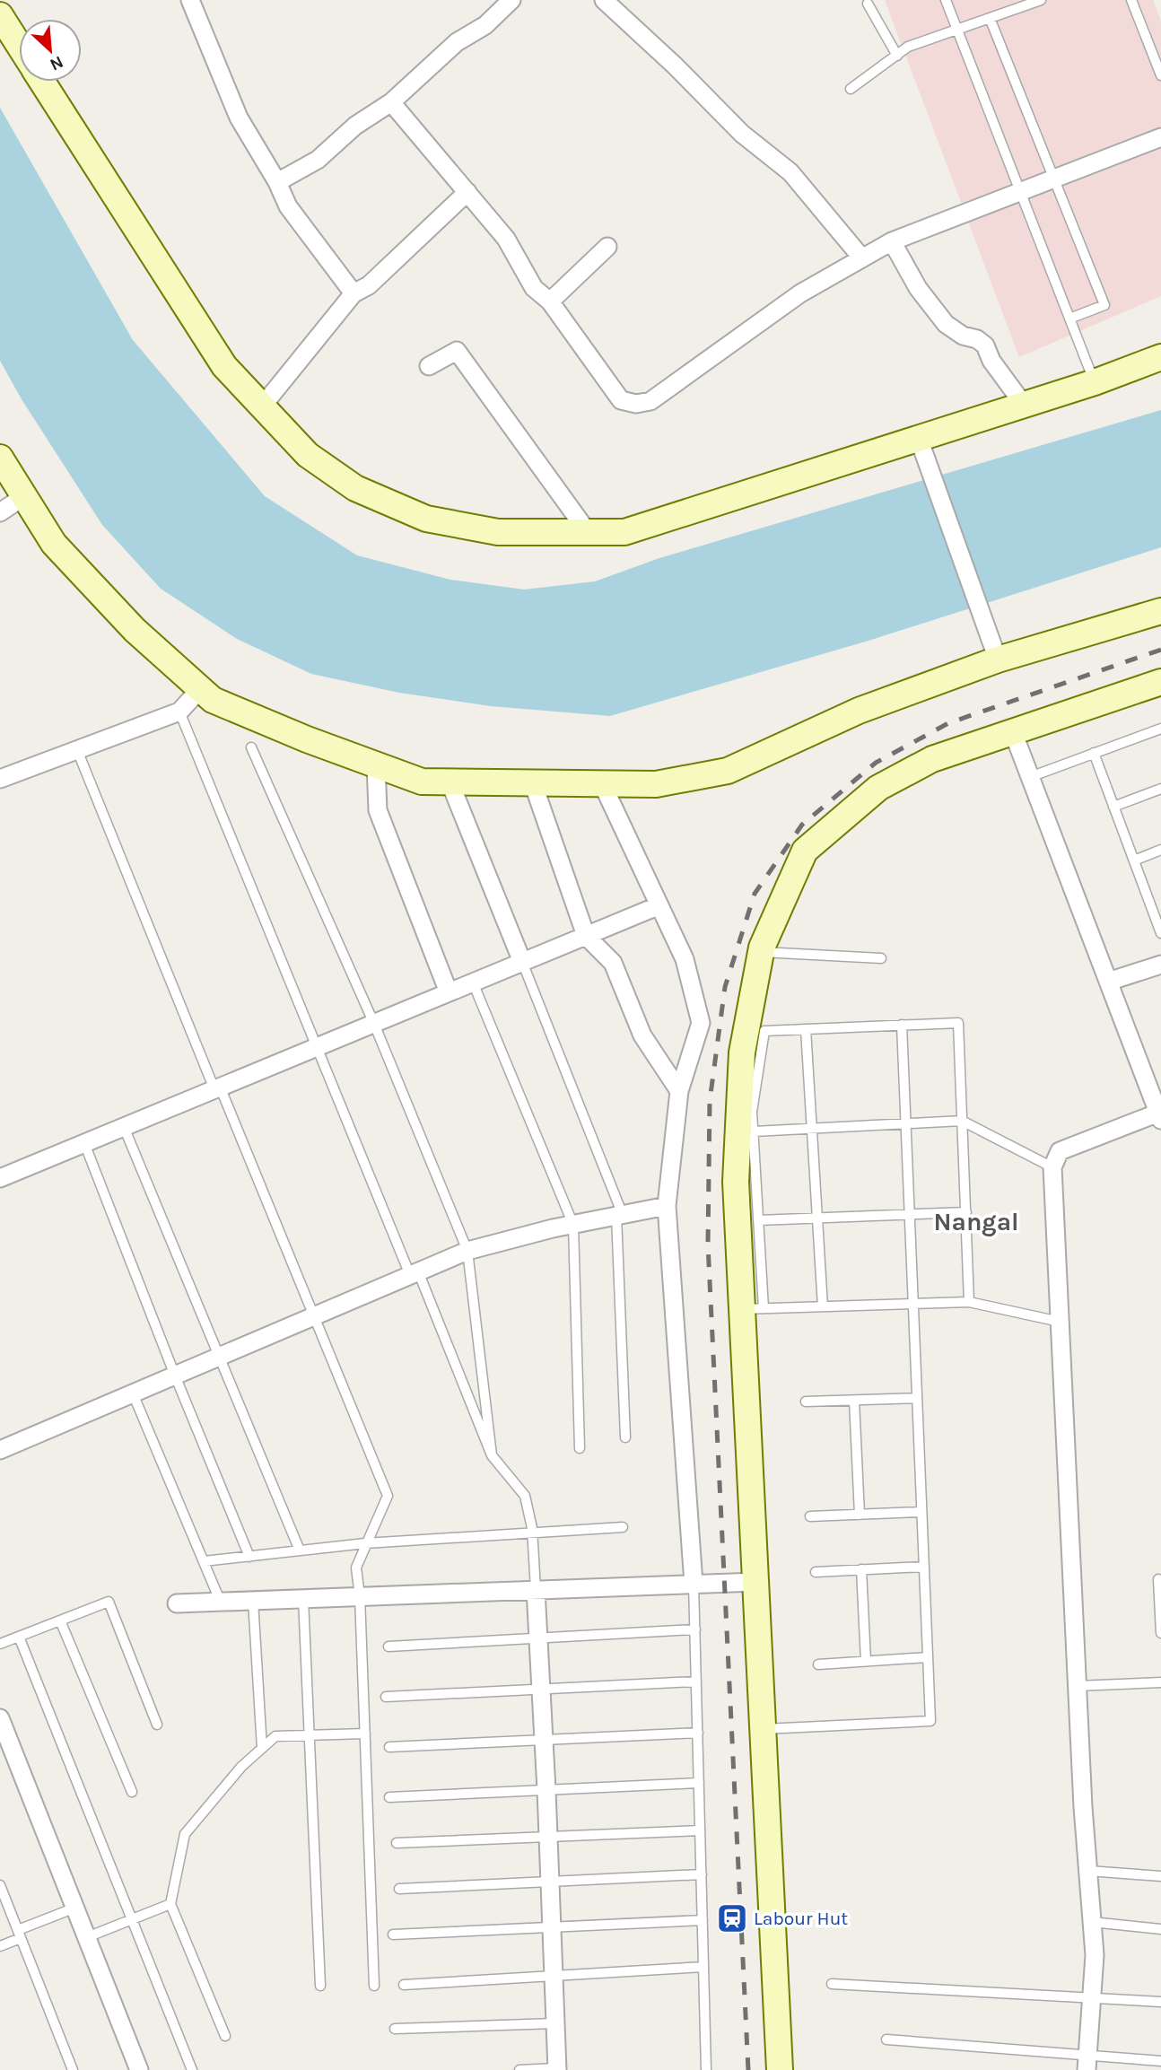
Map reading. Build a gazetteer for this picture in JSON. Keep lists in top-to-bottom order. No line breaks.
{"districts":["Nangal"],"places":{"station":["Labour Hut"]},"north":"bottom right"}
